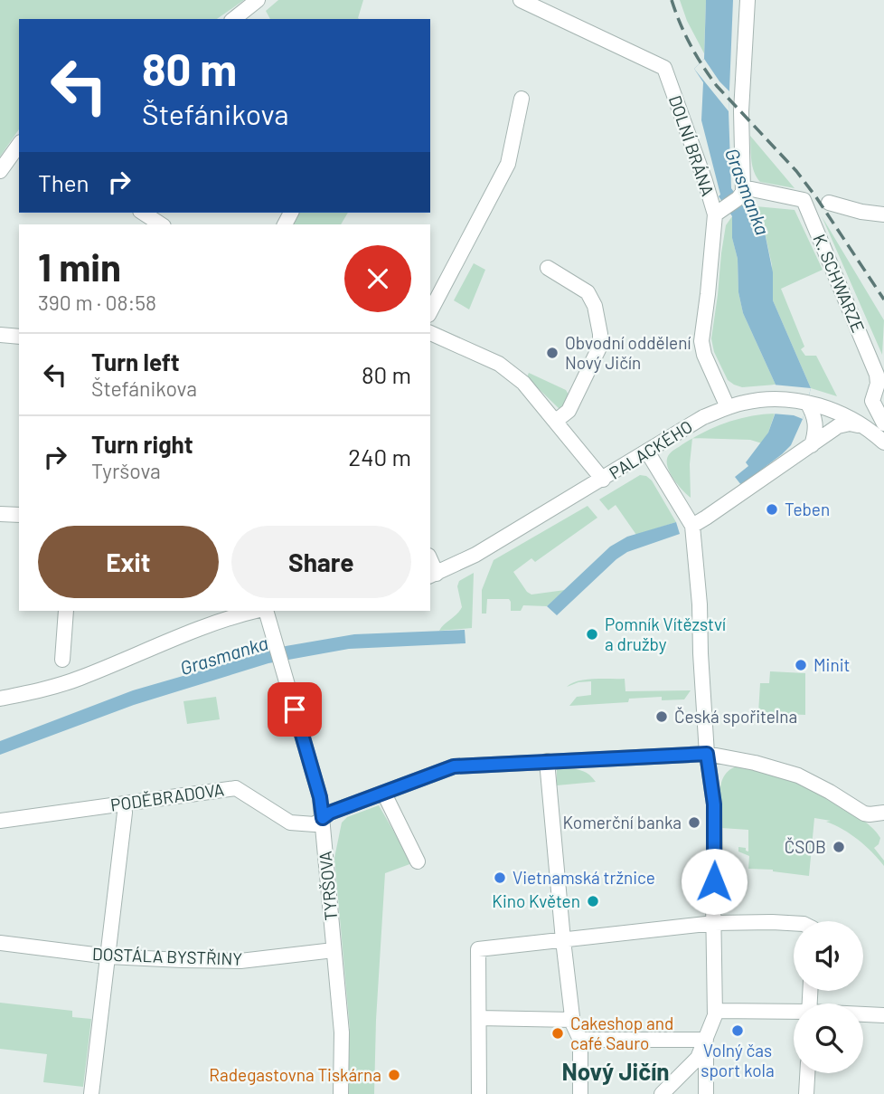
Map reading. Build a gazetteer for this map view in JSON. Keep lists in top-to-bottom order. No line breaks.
{"streets":{"street":["DOLNÍ BRÁNA","K. SCHWARZE","PALACKÉHO","PODĚBRADOVA","TYRŠOVA","DOSTÁLA BYSTŘINY"]},"crossings":[["DOLNÍ BRÁNA","PALACKÉHO"],["PODĚBRADOVA","TYRŠOVA"],["TYRŠOVA","DOSTÁLA BYSTŘINY"]],"districts":["Nový Jičín"],"water":["Grasmanka"],"places":["Obvodní oddělení Nový Jičín","Teben","Pomník Vítězství a družby","Minit","Česká spořitelna","Komerční banka","ČSOB","Vietnamská tržnice","Kino Květen","Volný čas sport kola","Cakeshop and café Sauro","Radegastovna Tiskárna"],"page":{"turn":["80 m","Štefánikova"],"then":"Then","heading":["1 min","390 m · 08:58"],"list":[{"name":"Turn left","note":"Štefánikova","value":"80 m"},{"name":"Turn right","note":"Tyršova","value":"240 m"}],"buttons":["Exit","Share"]}}
